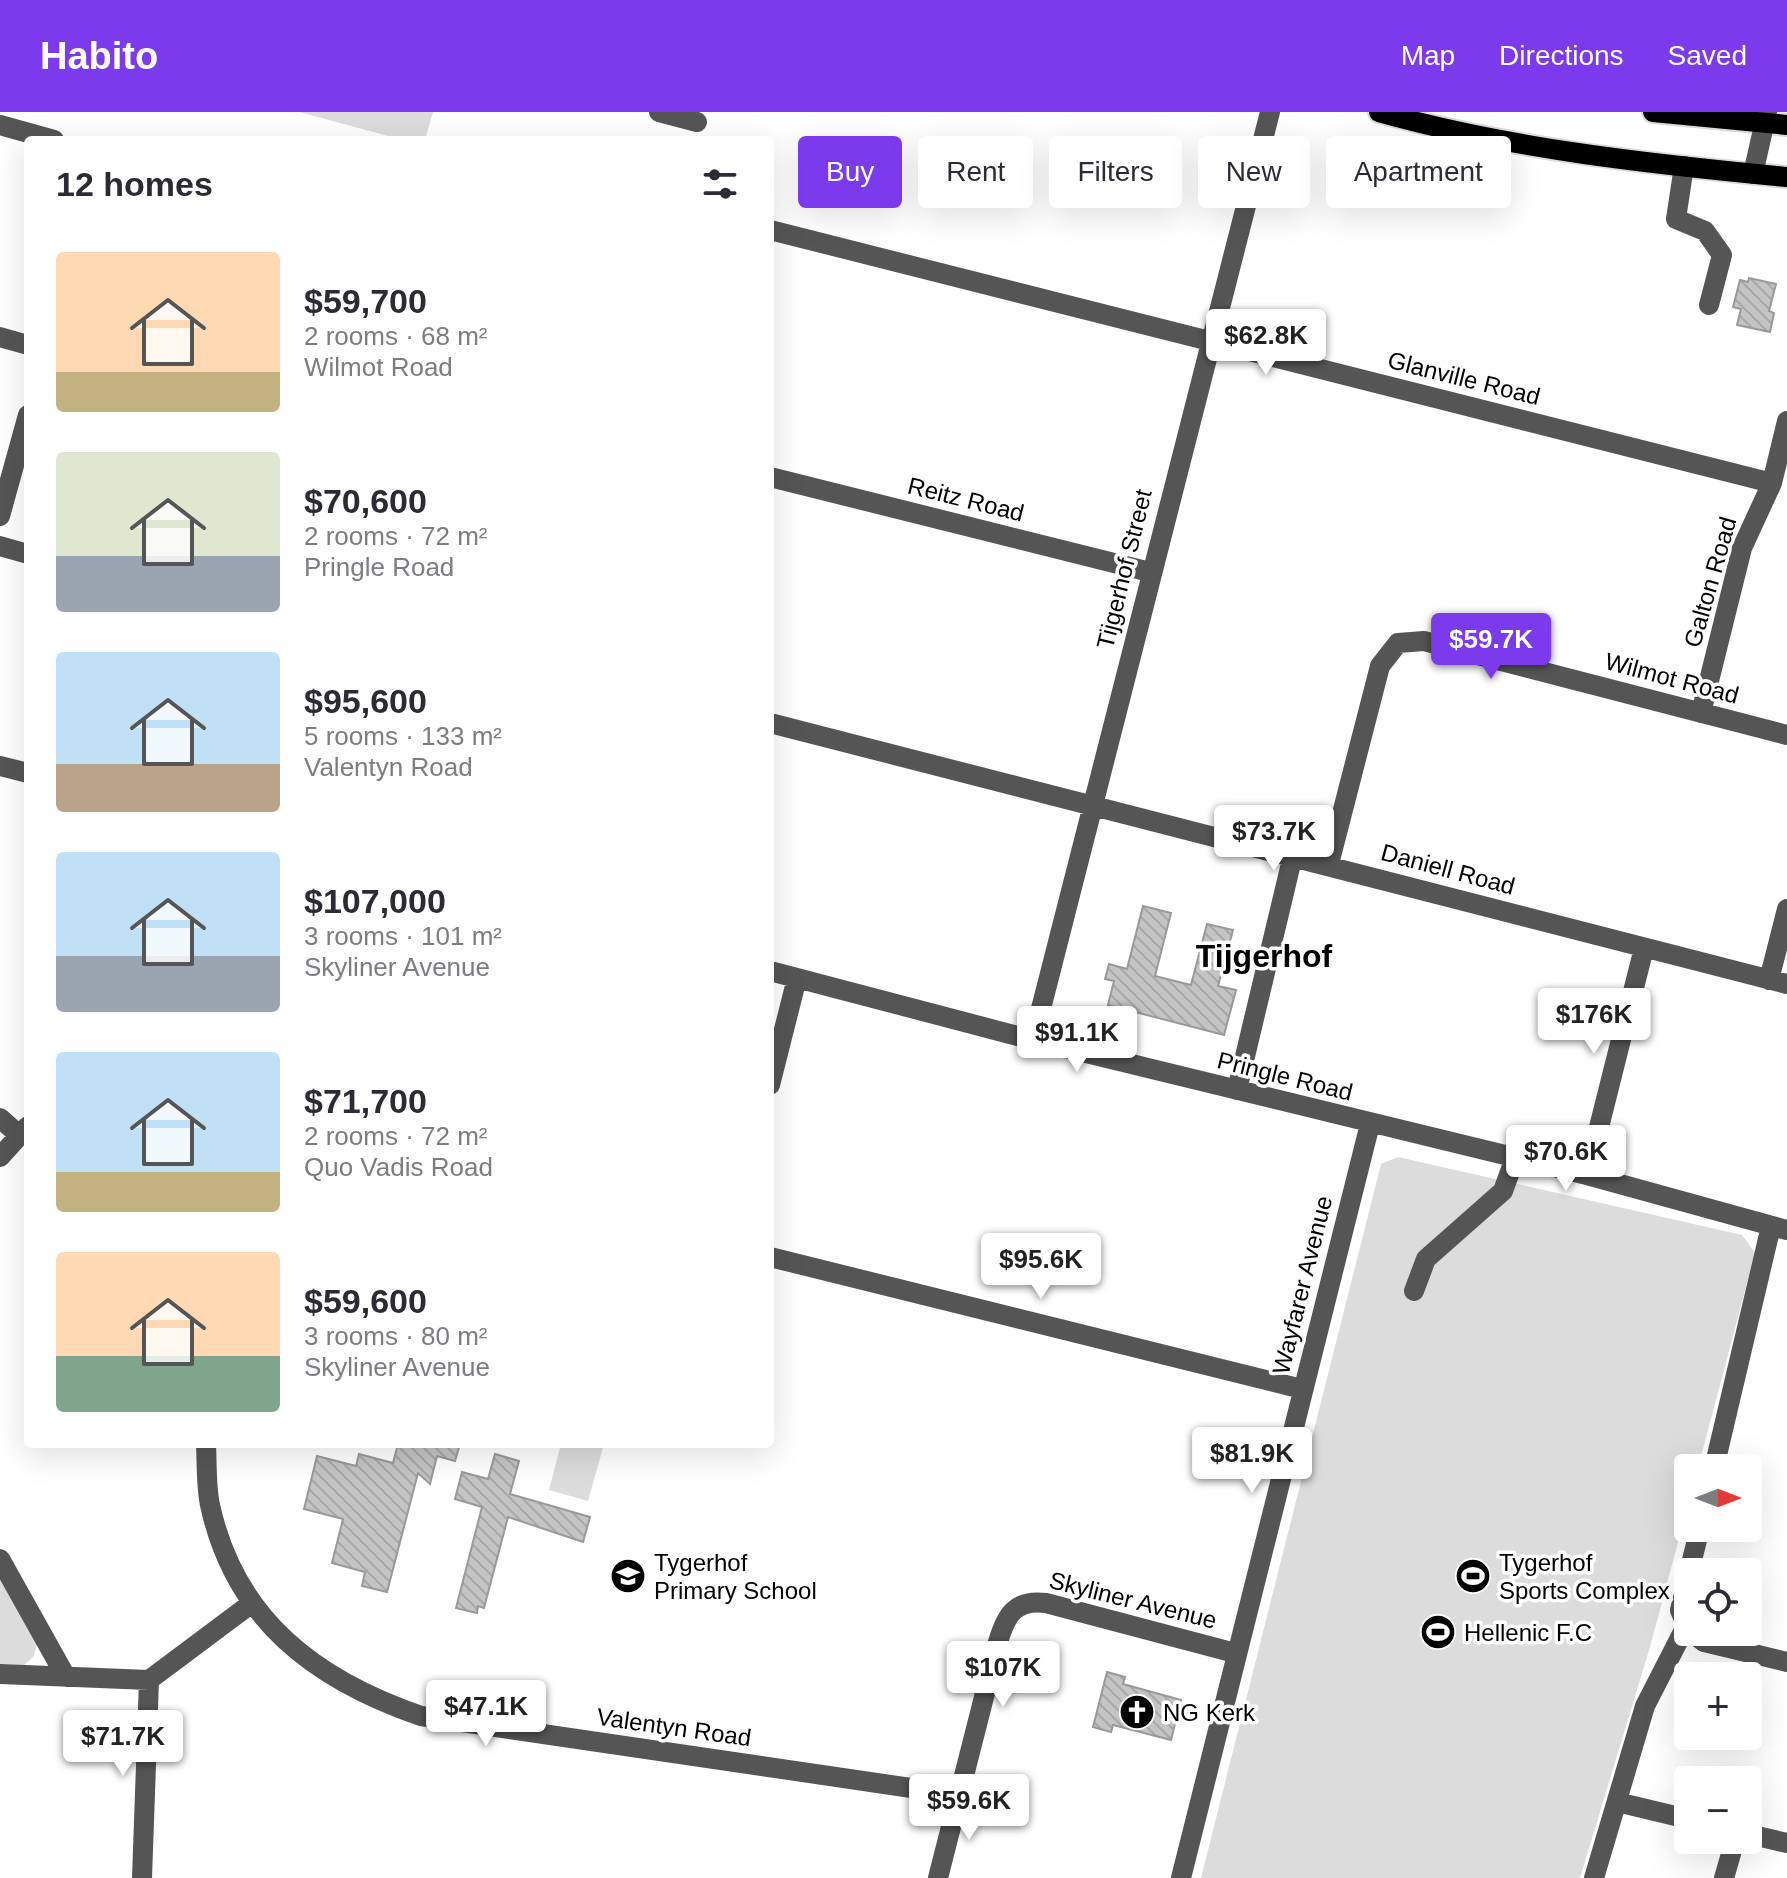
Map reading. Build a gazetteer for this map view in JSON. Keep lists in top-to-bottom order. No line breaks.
{"streets":{"street":["Glanville Road","Reitz Road","Tijgerhof Street","Galton Road","Wilmot Road","Daniell Road","Pringle Road","Wayfarer Avenue","Skyliner Avenue","Valentyn Road"]},"crossings":[["Glanville Road","Tijgerhof Street"],["Glanville Road","Galton Road"],["Reitz Road","Tijgerhof Street"],["Tijgerhof Street","Daniell Road"],["Tijgerhof Street","Pringle Road"],["Galton Road","Wilmot Road"],["Wilmot Road","Daniell Road"],["Pringle Road","Wayfarer Avenue"],["Wayfarer Avenue","Skyliner Avenue"],["Skyliner Avenue","Valentyn Road"]],"districts":["Tijgerhof"],"places":{"school or university":["Tygerhof Primary School"],"sports":["Tygerhof Sports Complex","Hellenic F.C"],"church":["NG Kerk"]},"north":"right","page":{"header":"Habito","nav":["Map","Directions","Saved"],"chip":["Buy","Rent","Filters","New","Apartment"],"heading":"12 homes","list":[{"name":"$59,700","note":"2 rooms · 68 m² · Wilmot Road"},{"name":"$70,600","note":"2 rooms · 72 m² · Pringle Road"},{"name":"$95,600","note":"5 rooms · 133 m² · Valentyn Road"},{"name":"$107,000","note":"3 rooms · 101 m² · Skyliner Avenue"},{"name":"$71,700","note":"2 rooms · 72 m² · Quo Vadis Road"},{"name":"$59,600","note":"3 rooms · 80 m² · Skyliner Avenue"}],"price":["$62.8K","$59.7K","$73.7K","$176K","$91.1K","$70.6K","$95.6K","$81.9K","$107K","$47.1K","$71.7K","$59.6K"],"map_buttons":["+","−"]}}
